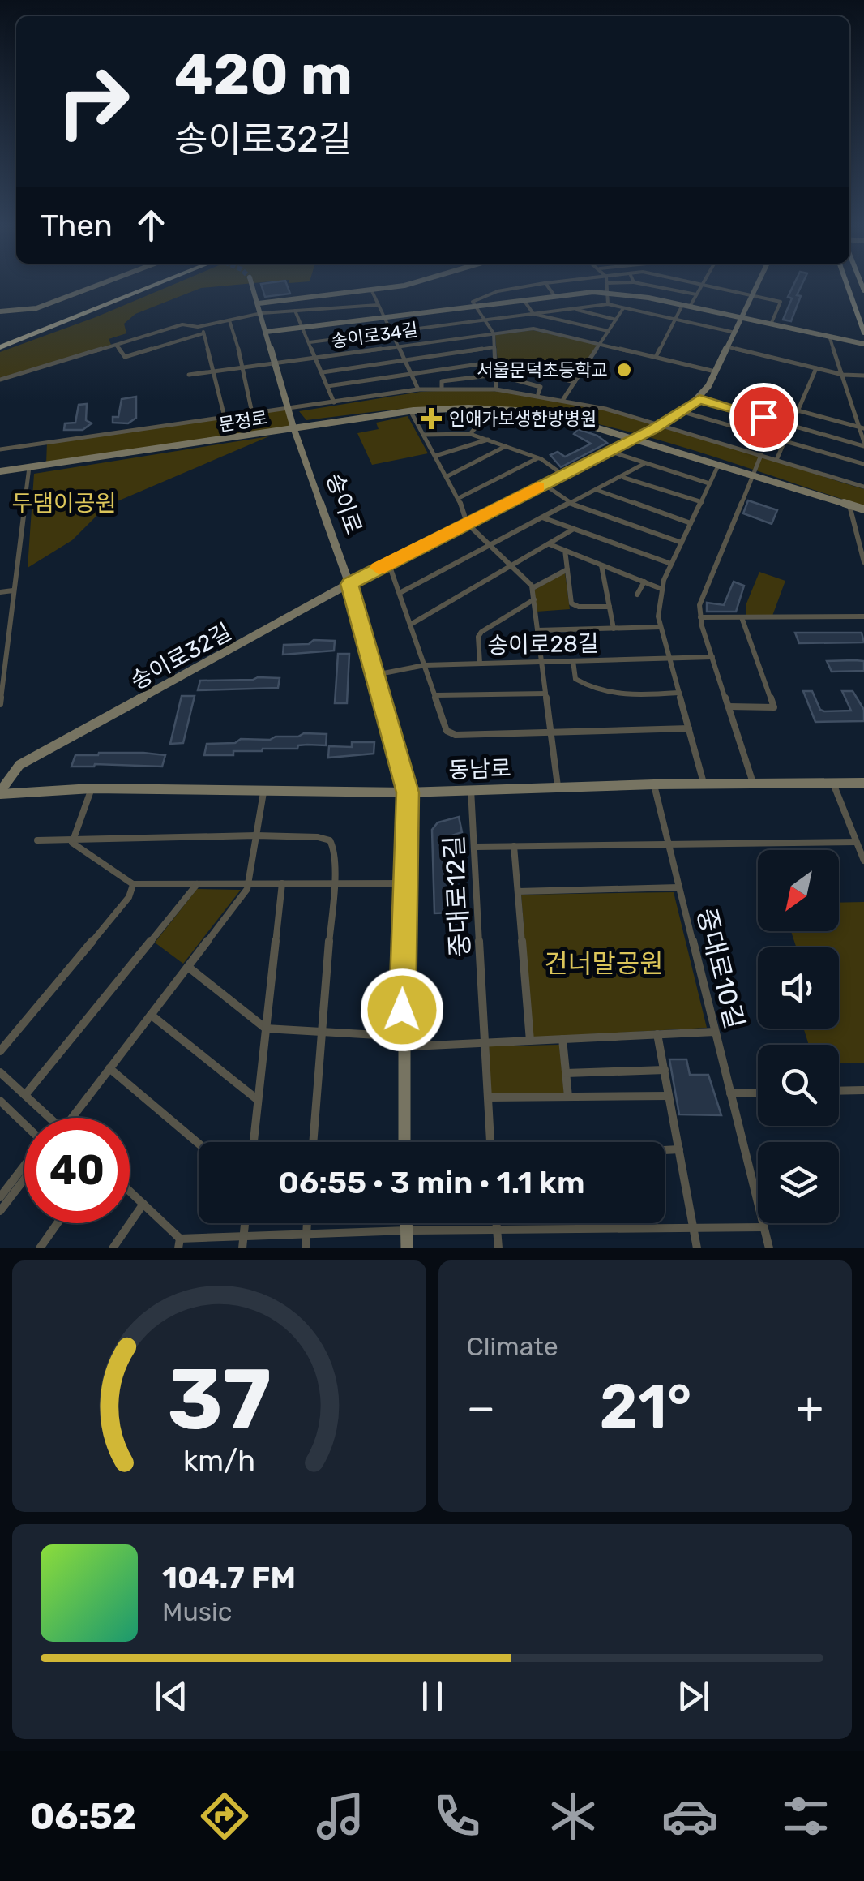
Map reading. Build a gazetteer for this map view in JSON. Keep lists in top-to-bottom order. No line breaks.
{"streets":{"street":["송이로34길","문정로","송이로","송이로28길","송이로32길","동남로","중대로12길","중대로10길"]},"crossings":[["송이로34길","송이로"],["문정로","송이로"],["문정로","송이로32길"],["송이로","송이로28길"],["송이로","송이로32길"],["송이로","동남로"],["송이로32길","동남로"],["동남로","중대로12길"],["동남로","중대로10길"]],"parks":["두댐이공원","건너말공원"],"places":{"other":["서울문덕초등학교"],"health":["인애가보생한방병원"]},"north":"bottom left","page":{"turn":["420 m","송이로32길"],"then":"Then","limit":"40","trip":"06:55 · 3 min · 1.1 km","tile":"Climate","heat":["−","21°","+"],"song":["104.7 FM","Music"],"tabs":"06:52","gauge":["37","km/h"]}}
